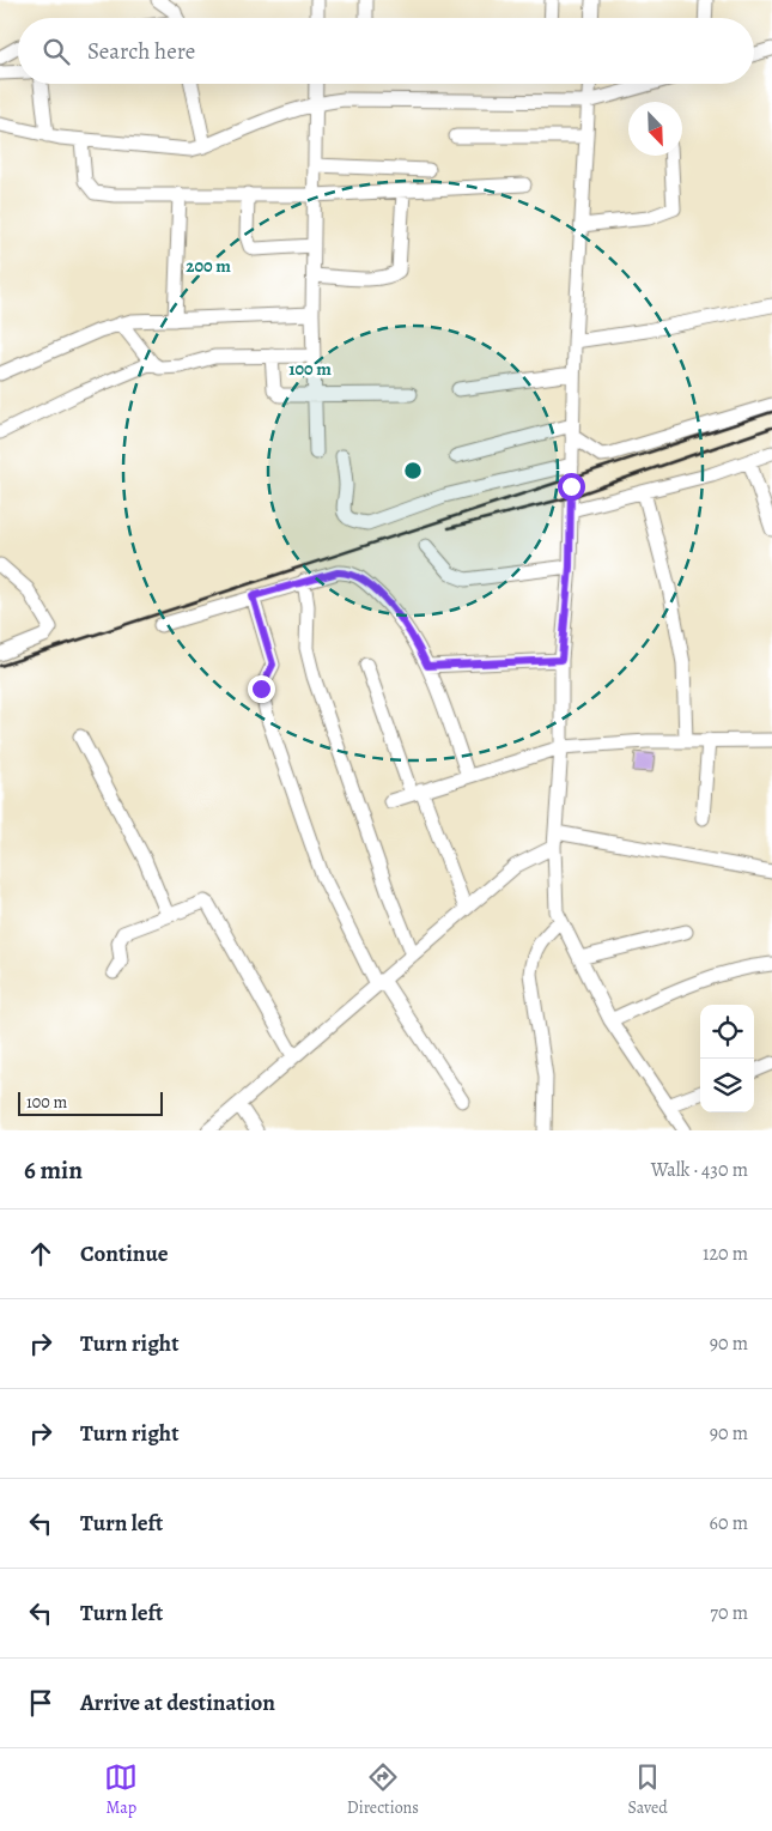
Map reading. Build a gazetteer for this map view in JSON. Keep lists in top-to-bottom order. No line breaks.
{"scale_bar":"100 m","north":"bottom right","page":{"search":"Search here","scale":"100 m","heading":["6 min","Walk · 430 m"],"list":[["Continue","120 m"],["Turn right","90 m"],["Turn right","90 m"],["Turn left","60 m"],["Turn left","70 m"],"Arrive at destination"],"nav":["Map","Directions","Saved"]},"rings":["200 m","100 m"]}
